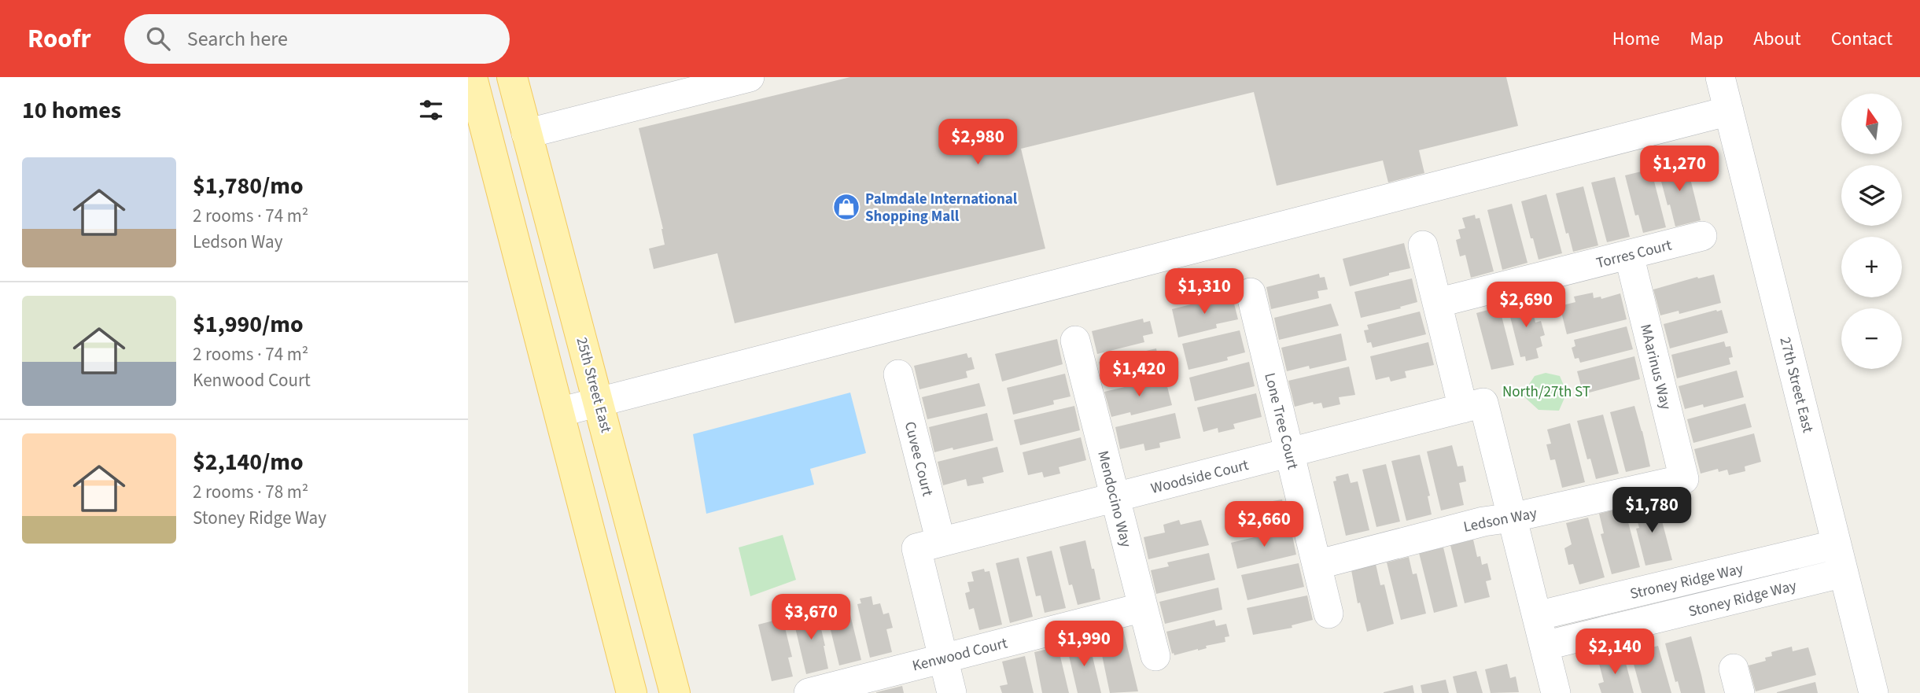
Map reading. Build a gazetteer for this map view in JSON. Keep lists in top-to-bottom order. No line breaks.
{"streets":{"main road":["25th Street East"],"street":["Torres Court","MAarinus Way","27th Street East","Lone Tree Court","Cuvee Court","Woodside Court","Mendocino Way","Ledson Way","Stroney Ridge Way","Stoney Ridge Way","Kenwood Court"]},"crossings":[["Torres Court","MAarinus Way"],["MAarinus Way","Ledson Way"],["27th Street East","Stroney Ridge Way"],["27th Street East","Stoney Ridge Way"],["Lone Tree Court","Woodside Court"],["Lone Tree Court","Ledson Way"],["Cuvee Court","Woodside Court"],["Cuvee Court","Kenwood Court"],["Woodside Court","Mendocino Way"],["Mendocino Way","Kenwood Court"]],"parks":["North/27th ST"],"places":{"shop":["Palmdale International Shopping Mall"]},"north":"top","page":{"header":"Roofr","search":"Search here","nav":["Home","Map","About","Contact"],"heading":"10 homes","map_buttons":["+","−"],"price":["$2,980","$1,270","$1,310","$2,690","$1,420","$1,780","$2,660","$3,670","$1,990","$2,140"],"list":[{"name":"$1,780/mo","note":"2 rooms · 74 m² · Ledson Way"},{"name":"$1,990/mo","note":"2 rooms · 74 m² · Kenwood Court"},{"name":"$2,140/mo","note":"2 rooms · 78 m² · Stoney Ridge Way"}]}}
